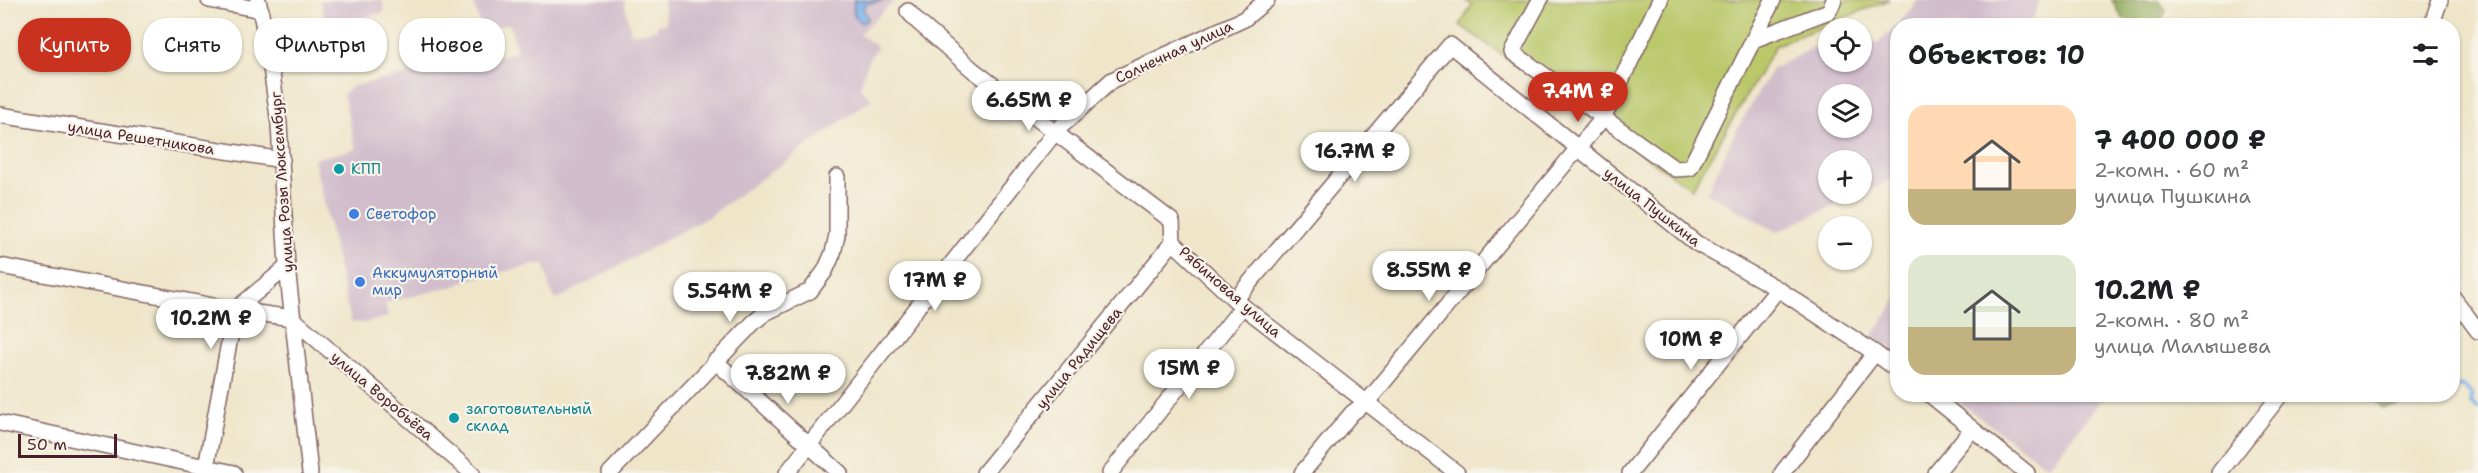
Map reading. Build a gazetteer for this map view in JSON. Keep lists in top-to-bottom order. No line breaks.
{"streets":{"street":["Солнечная улица","улица Решетникова","улица Розы Люксембург","улица Пушкина","Рябиновая улица","улица Радищева","улица Воробьёва"]},"crossings":[["Солнечная улица","Рябиновая улица"],["улица Решетникова","улица Розы Люксембург"],["улица Розы Люксембург","улица Воробьёва"],["улица Пушкина","Рябиновая улица"],["Рябиновая улица","улица Радищева"]],"places":["КПП","Светофор","Аккумуляторный мир","заготовительный склад"],"scale_bar":"50 m","page":{"map_buttons":["+","−"],"chip":["Купить","Снять","Фильтры","Новое"],"heading":"Объектов: 10","price":["7.4M ₽","6.65M ₽","16.7M ₽","8.55M ₽","17M ₽","5.54M ₽","10.2M ₽","10M ₽","15M ₽","7.82M ₽"],"list":[{"name":"7 400 000 ₽","note":"2-комн. · 60 m² · улица Пушкина"},{"name":"10.2M ₽","note":"2-комн. · 80 m² · улица Малышева"}],"scale":"50 m"}}
